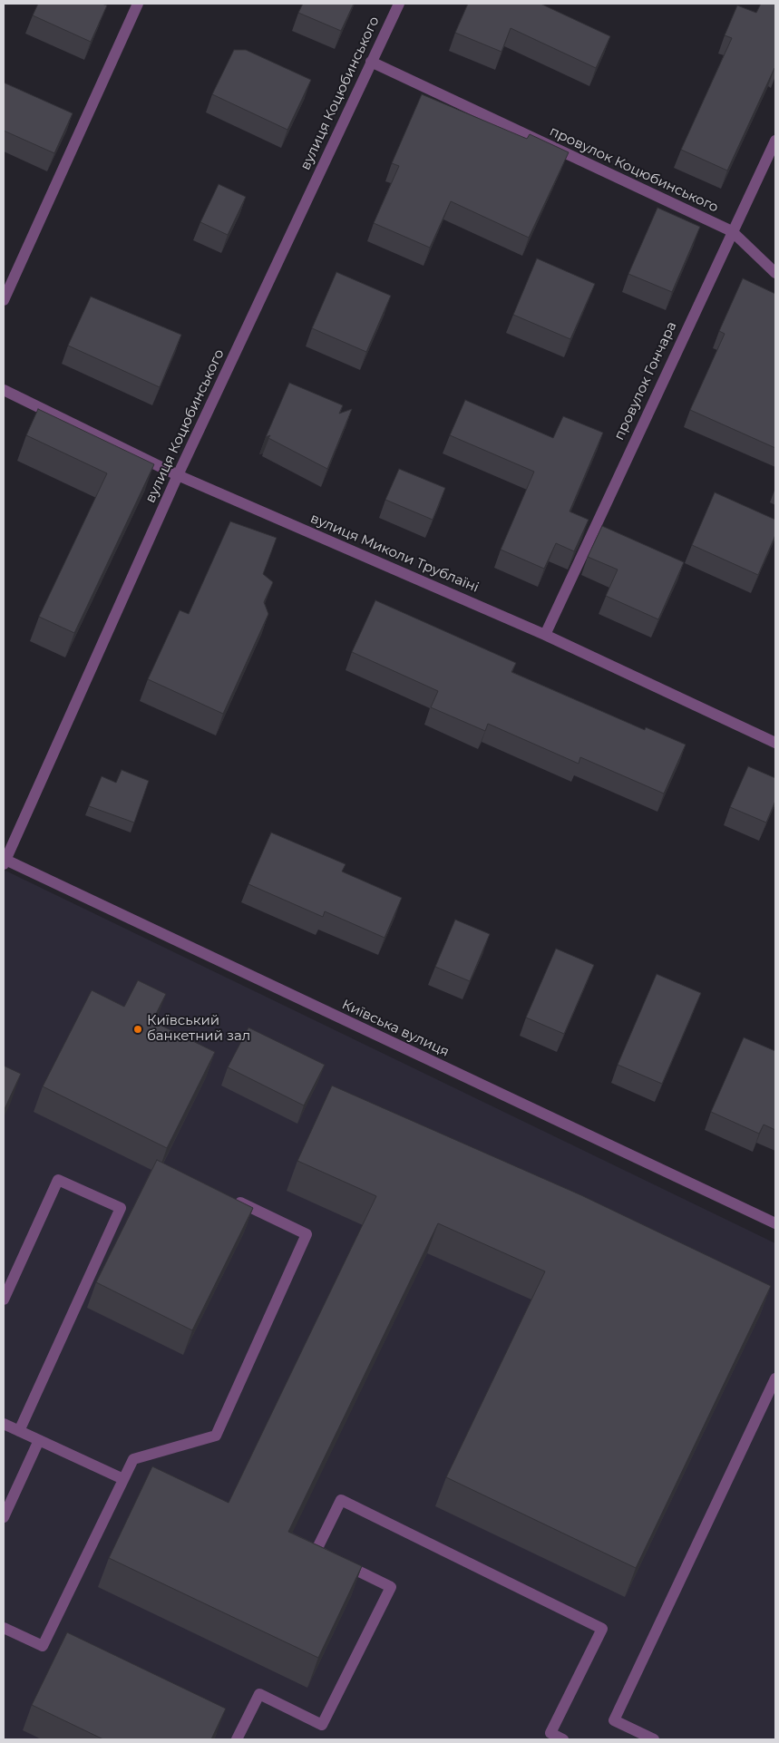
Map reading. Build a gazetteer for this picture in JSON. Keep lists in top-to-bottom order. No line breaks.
{"streets":{"street":["вулиця Коцюбинського","провулок Коцюбинського","провулок Гончара","вулиця Миколи Трублаїні","Київська вулиця"]},"crossings":[["вулиця Коцюбинського","провулок Коцюбинського"],["вулиця Коцюбинського","вулиця Миколи Трублаїні"],["вулиця Коцюбинського","Київська вулиця"],["провулок Коцюбинського","провулок Гончара"],["провулок Гончара","вулиця Миколи Трублаїні"]],"places":["Київський банкетний зал"]}
